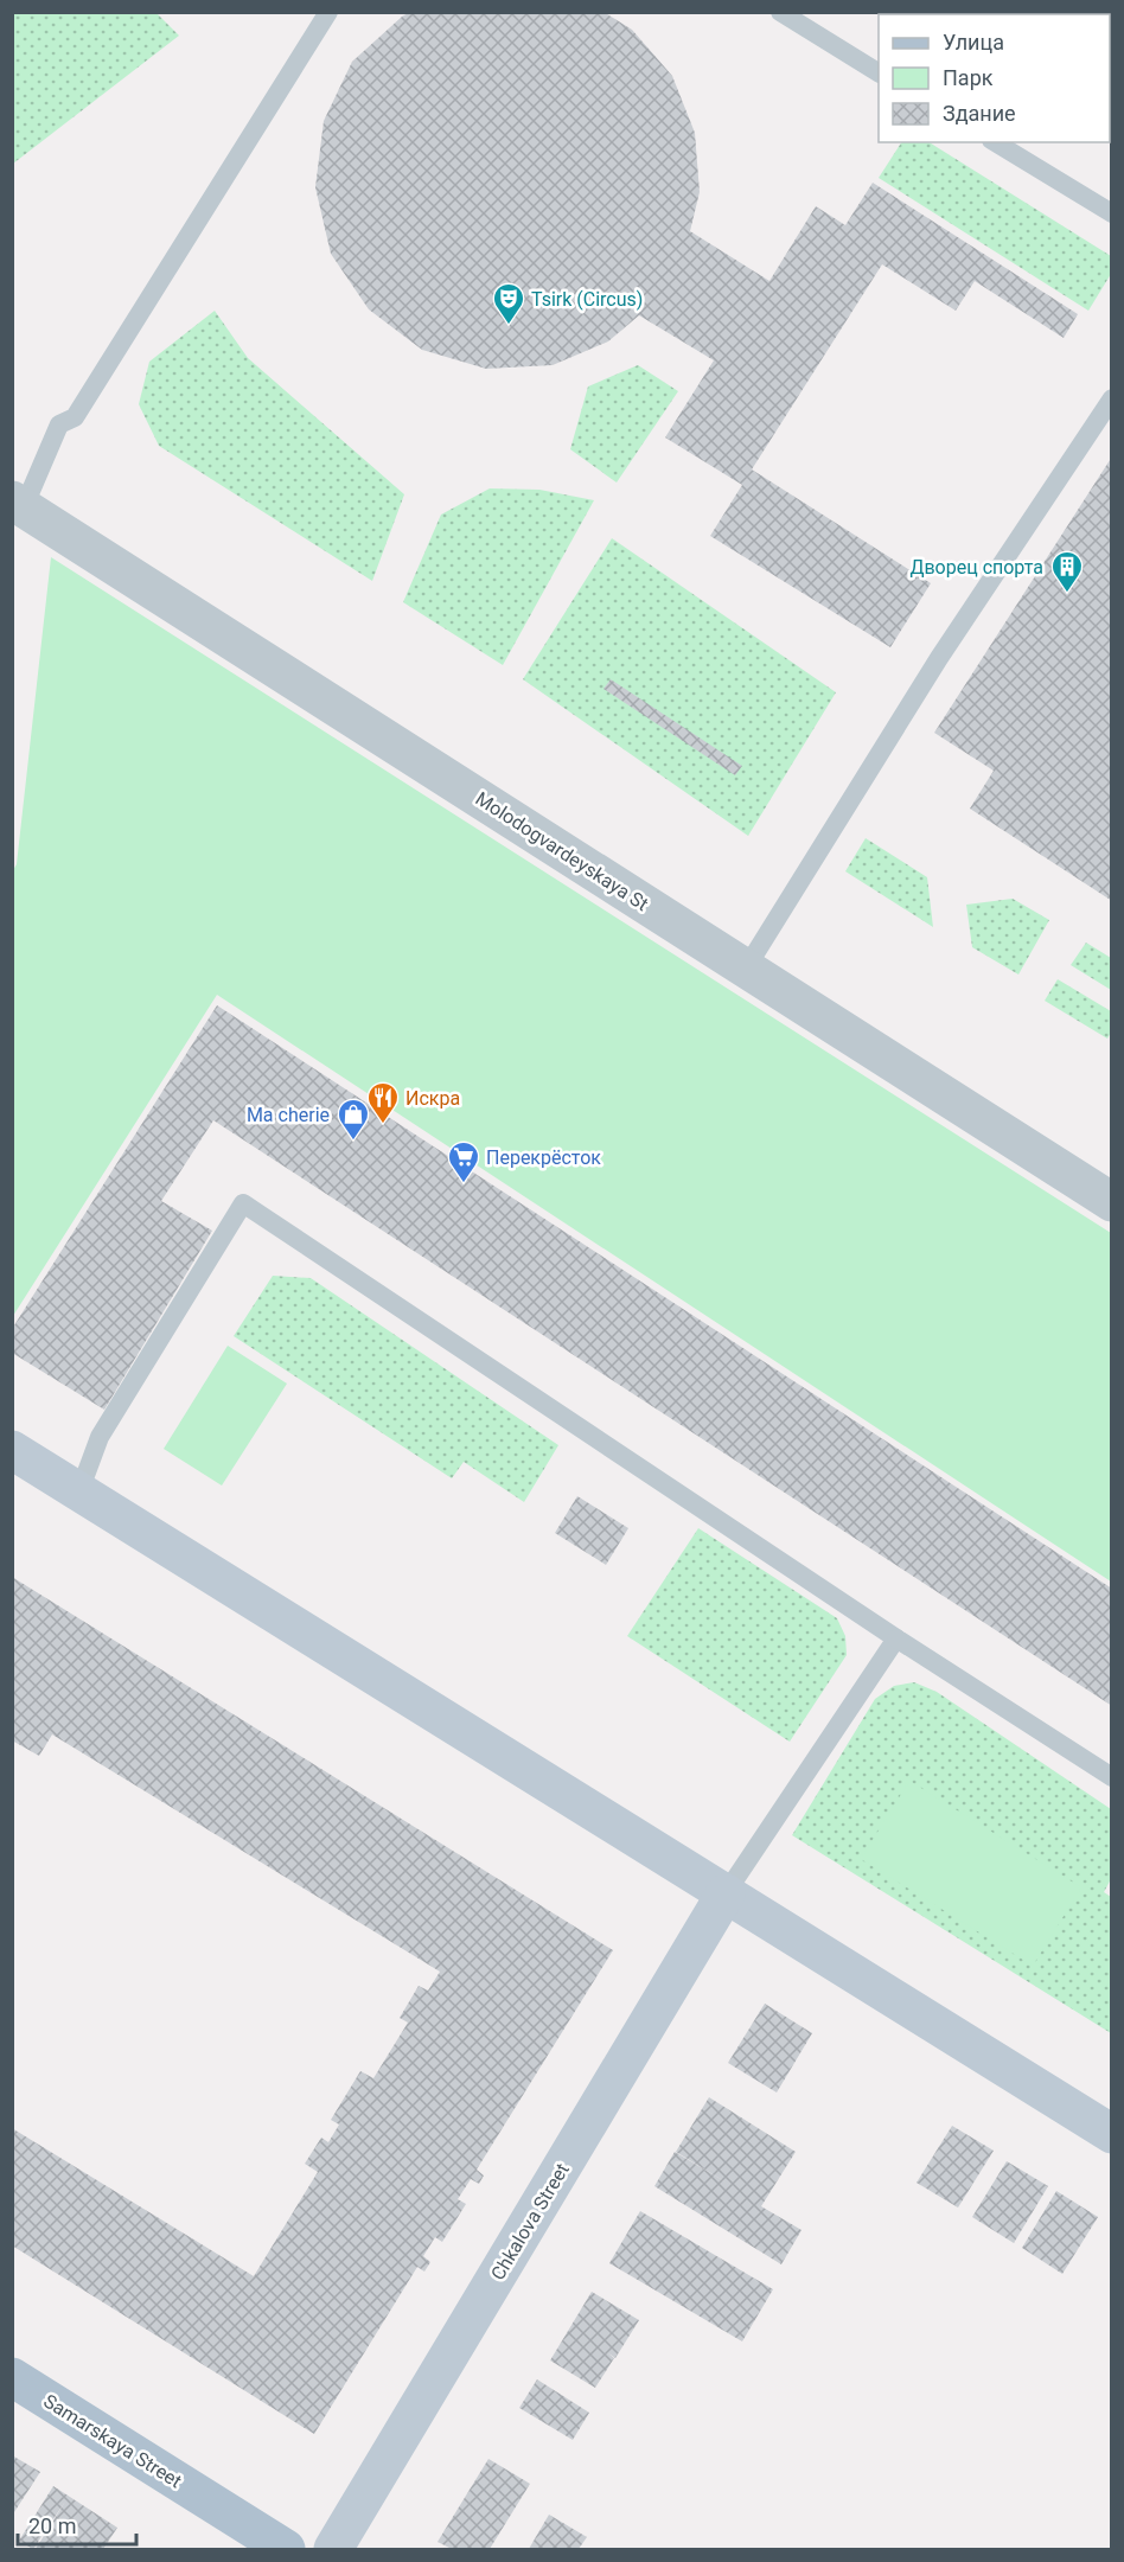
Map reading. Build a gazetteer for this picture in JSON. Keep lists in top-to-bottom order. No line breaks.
{"streets":{"main road":["Samarskaya Street"],"street":["Molodogvardeyskaya St","Chkalova Street"]},"places":{"theatre":["Tsirk (Circus)"],"building":["Дворец спорта"],"restaurant":["Искра"],"shop":["Ma cherie"],"supermarket":["Перекрёсток"]},"legend":["Улица","Парк","Здание"],"scale_bar":"20 m"}
